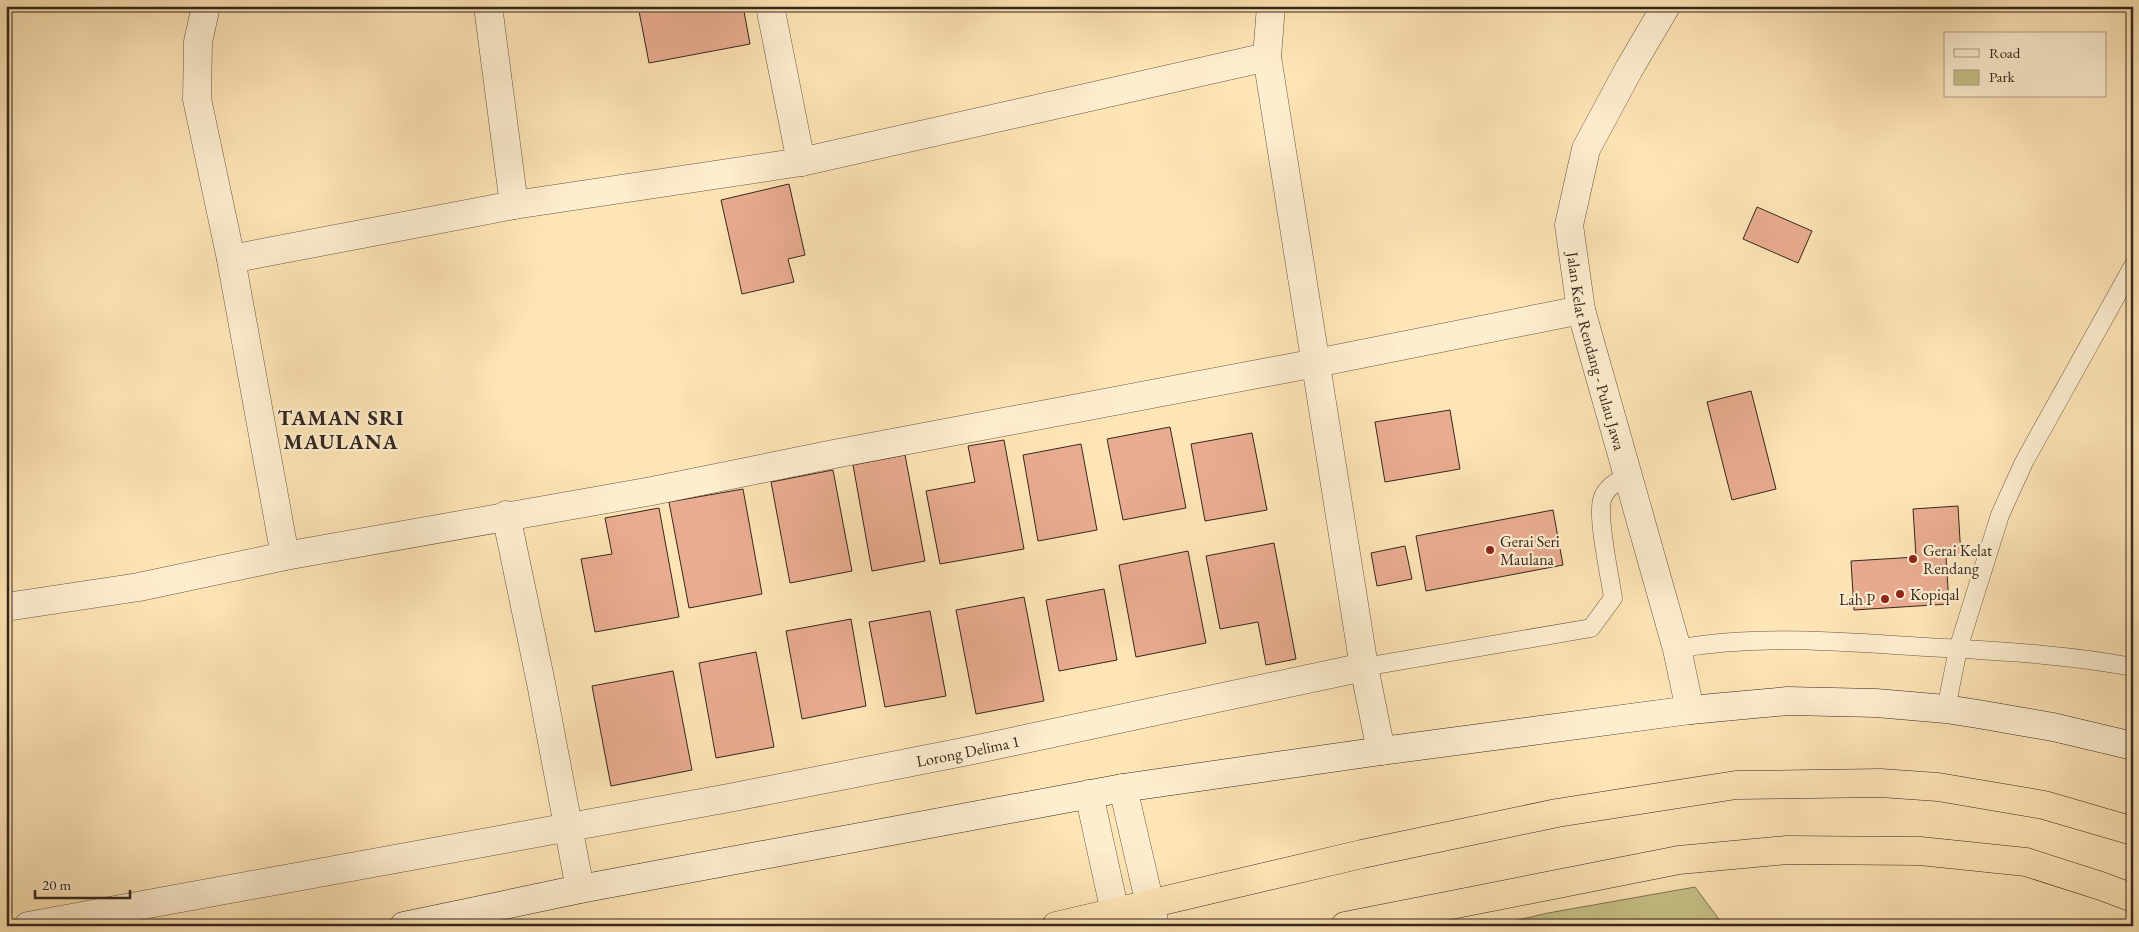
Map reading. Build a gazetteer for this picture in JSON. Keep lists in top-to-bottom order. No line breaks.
{"streets":{"street":["Jalan Kelat Rendang - Pulau Jawa","Lorong Delima 1"]},"districts":["TAMAN SRI MAULANA"],"places":["Gerai Seri Maulana","Gerai Kelat Rendang","Kopiqal","Lah P"],"legend":["Road","Park"],"scale_bar":"20 m"}
